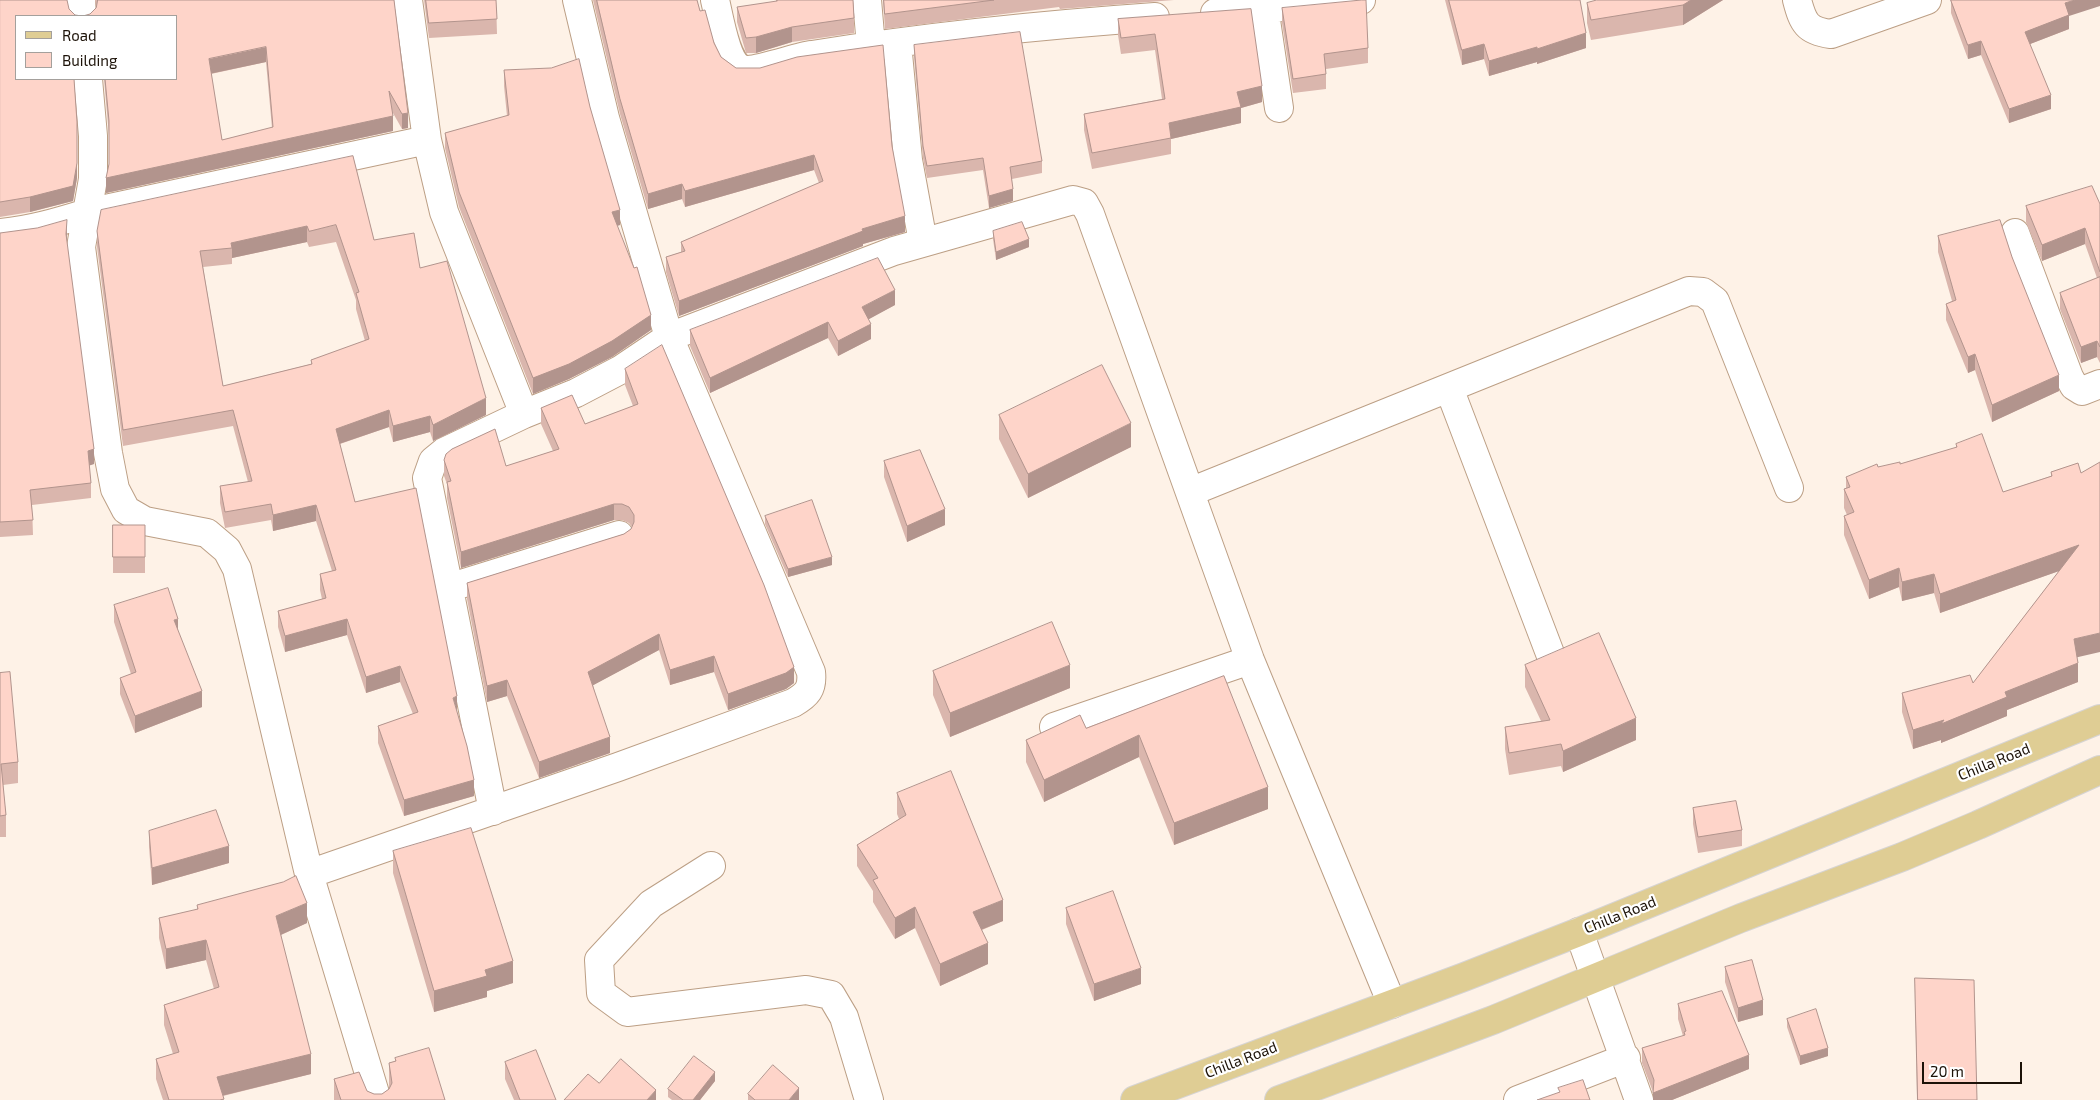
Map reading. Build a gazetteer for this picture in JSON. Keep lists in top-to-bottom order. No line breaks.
{"streets":{"main road":["Chilla Road"]},"legend":["Road","Building"],"scale_bar":"20 m"}
